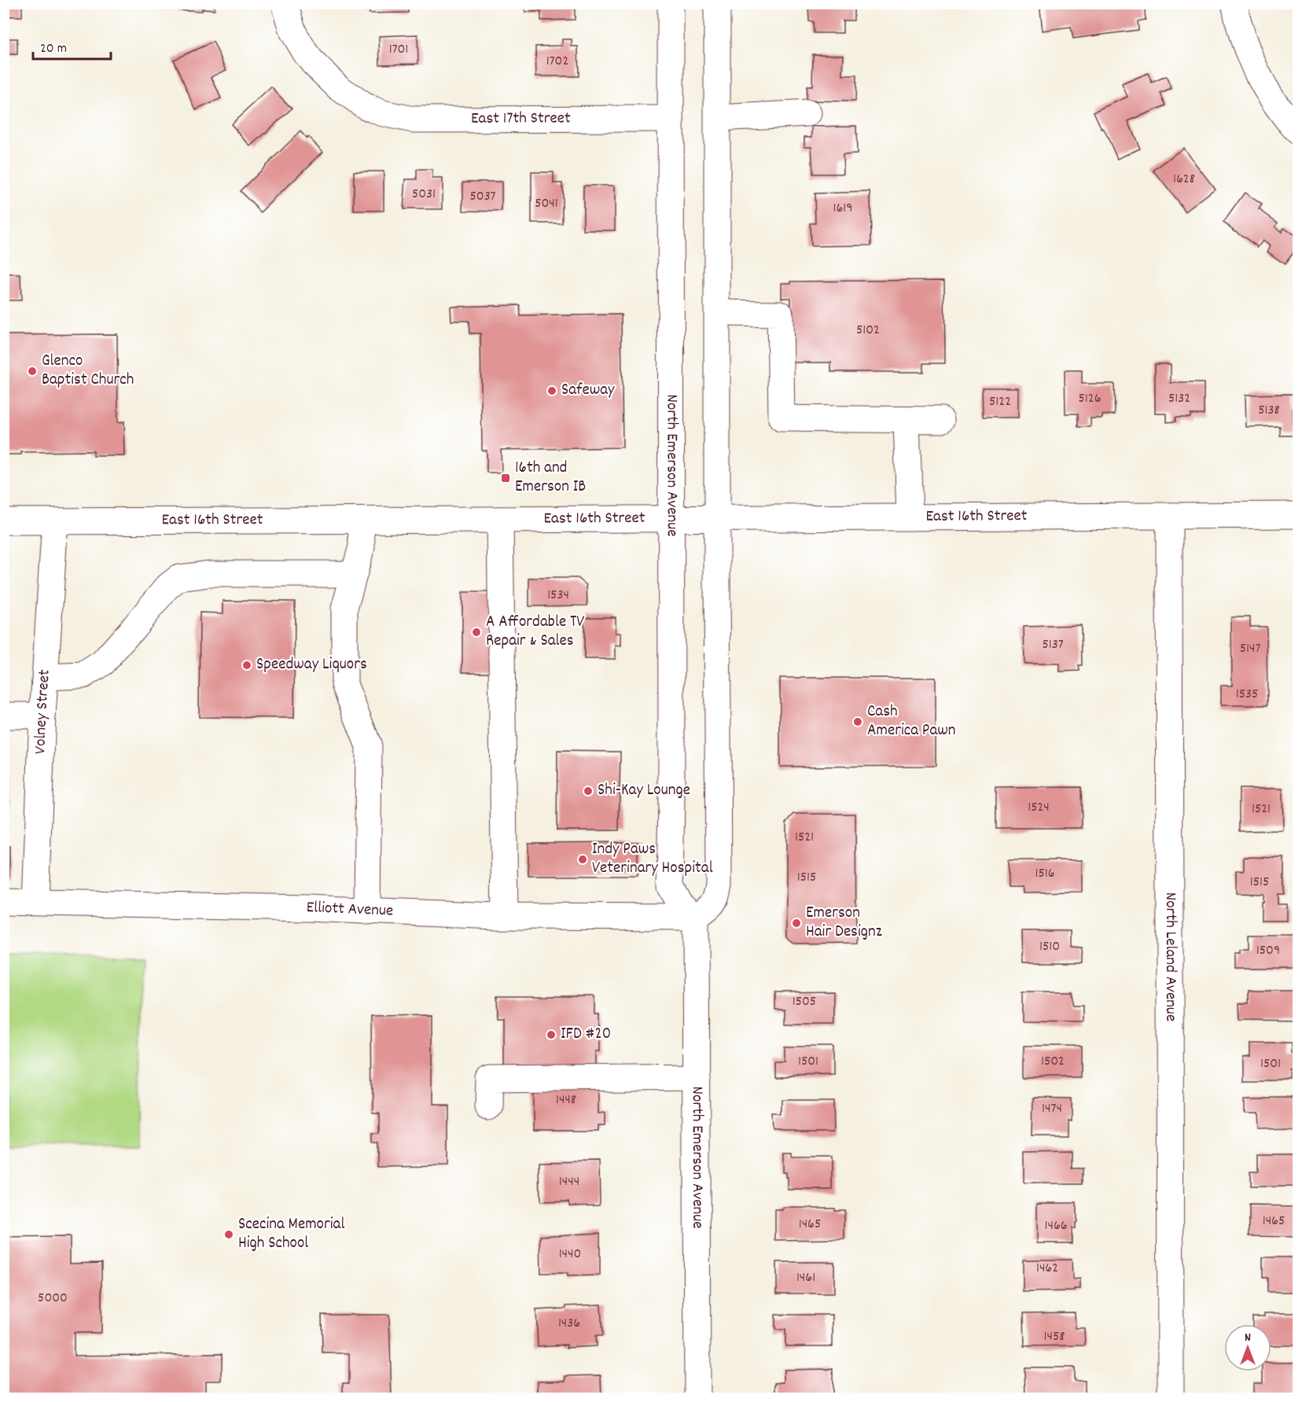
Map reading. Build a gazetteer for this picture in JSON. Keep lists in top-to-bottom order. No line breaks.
{"streets":{"main road":["East 17th Street","North Emerson Avenue","East 16th Street","Volney Street","Elliott Avenue","North Leland Avenue"]},"crossings":[["East 17th Street","North Emerson Avenue"],["North Emerson Avenue","East 16th Street"],["North Emerson Avenue","Elliott Avenue"],["East 16th Street","Volney Street"],["East 16th Street","North Leland Avenue"],["Volney Street","Elliott Avenue"]],"places":{"other":["Glenco Baptist Church","Safeway","A Affordable TV Repair & Sales","Speedway Liquors","Cash America Pawn","Shi-Kay Lounge","Indy Paws Veterinary Hospital","Emerson Hair Designz","IFD #20","Scecina Memorial High School"],"transit":["16th and Emerson IB"]},"house_numbers":["1701","1702","1628","5031","5037","5041","1619","5102","5126","5132","5122","5138","1534","5137","5147","1535","1524","1521","1521","1516","1515","1515","1510","1509","1505","1501","1502","1501","1448","1474","1444","1465","1465","1466","1440","1462","1461","5000","1436","1458"],"scale_bar":"20 m","north":"top"}
